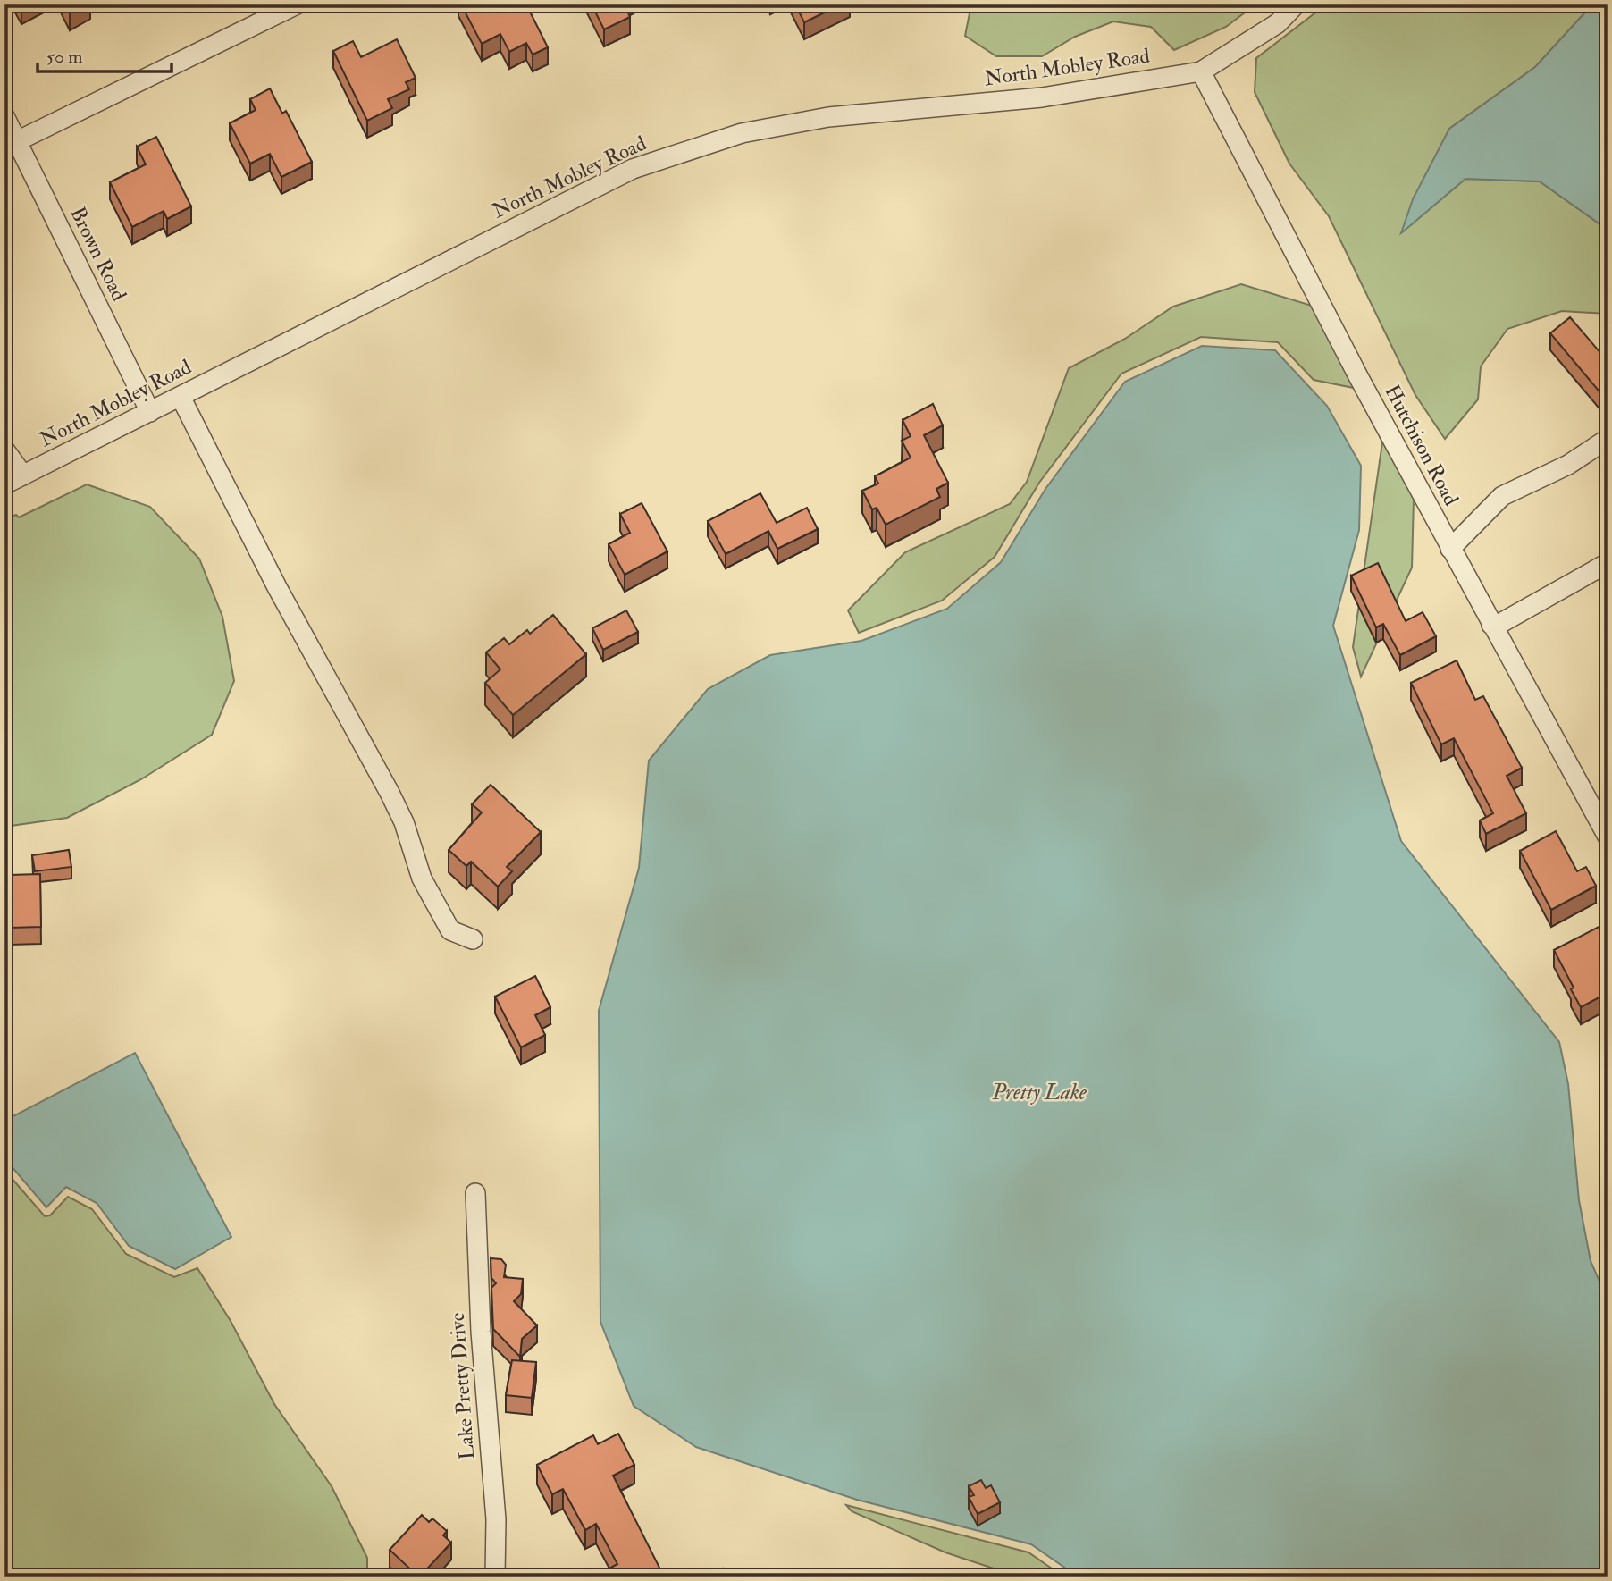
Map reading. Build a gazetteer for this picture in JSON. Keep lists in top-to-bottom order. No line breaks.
{"streets":{"street":["North Mobley Road","Brown Road","Hutchison Road","Lake Pretty Drive"]},"crossings":[["North Mobley Road","Brown Road"],["North Mobley Road","Hutchison Road"]],"water":["Pretty Lake"],"scale_bar":"50 m"}
